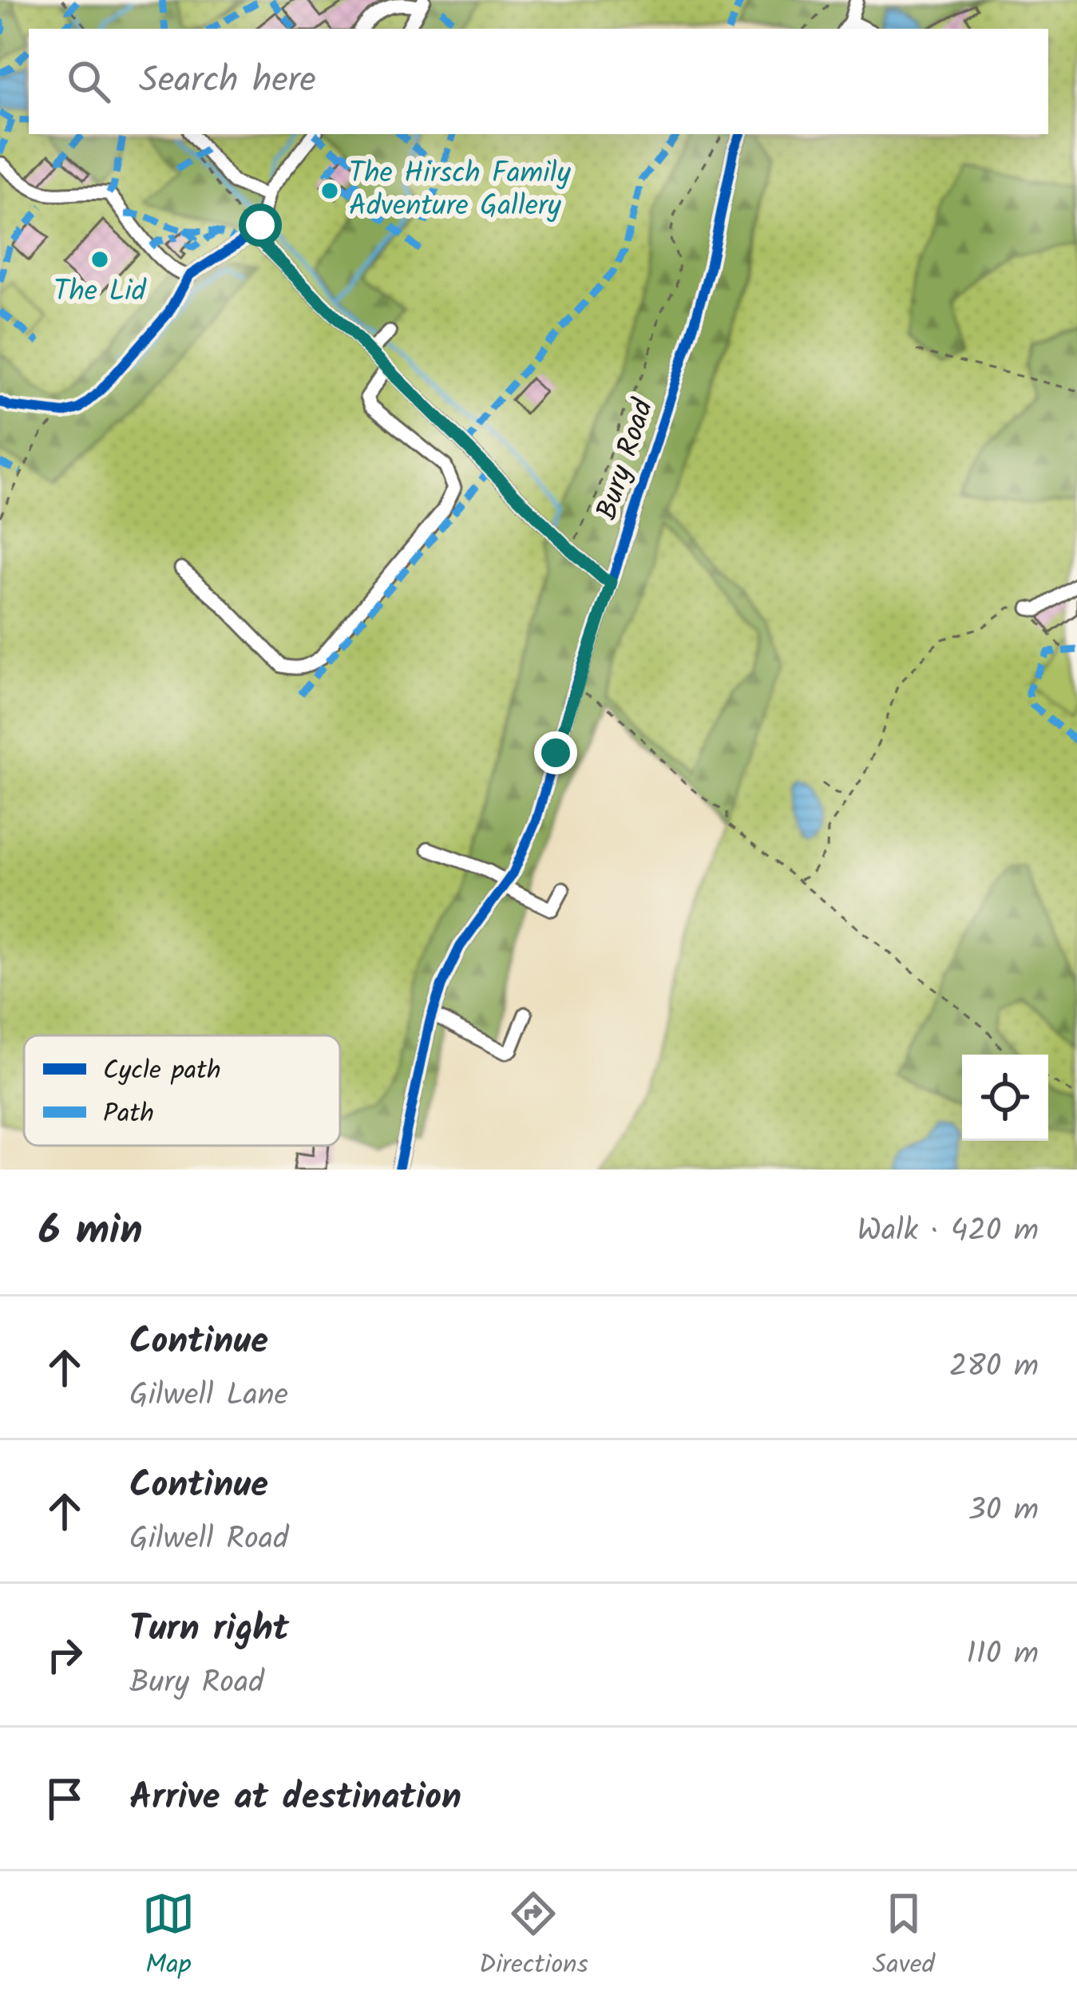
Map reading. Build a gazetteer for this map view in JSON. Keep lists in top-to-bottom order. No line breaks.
{"streets":{"street":["Bury Road"]},"places":["The Hirsch Family Adventure Gallery","The Lid"],"legend":["Cycle path","Path"],"page":{"search":"Search here","heading":["6 min","Walk · 420 m"],"list":[["Continue","Gilwell Lane","280 m"],["Continue","Gilwell Road","30 m"],["Turn right","Bury Road","110 m"],"Arrive at destination"],"nav":["Map","Directions","Saved"]}}
